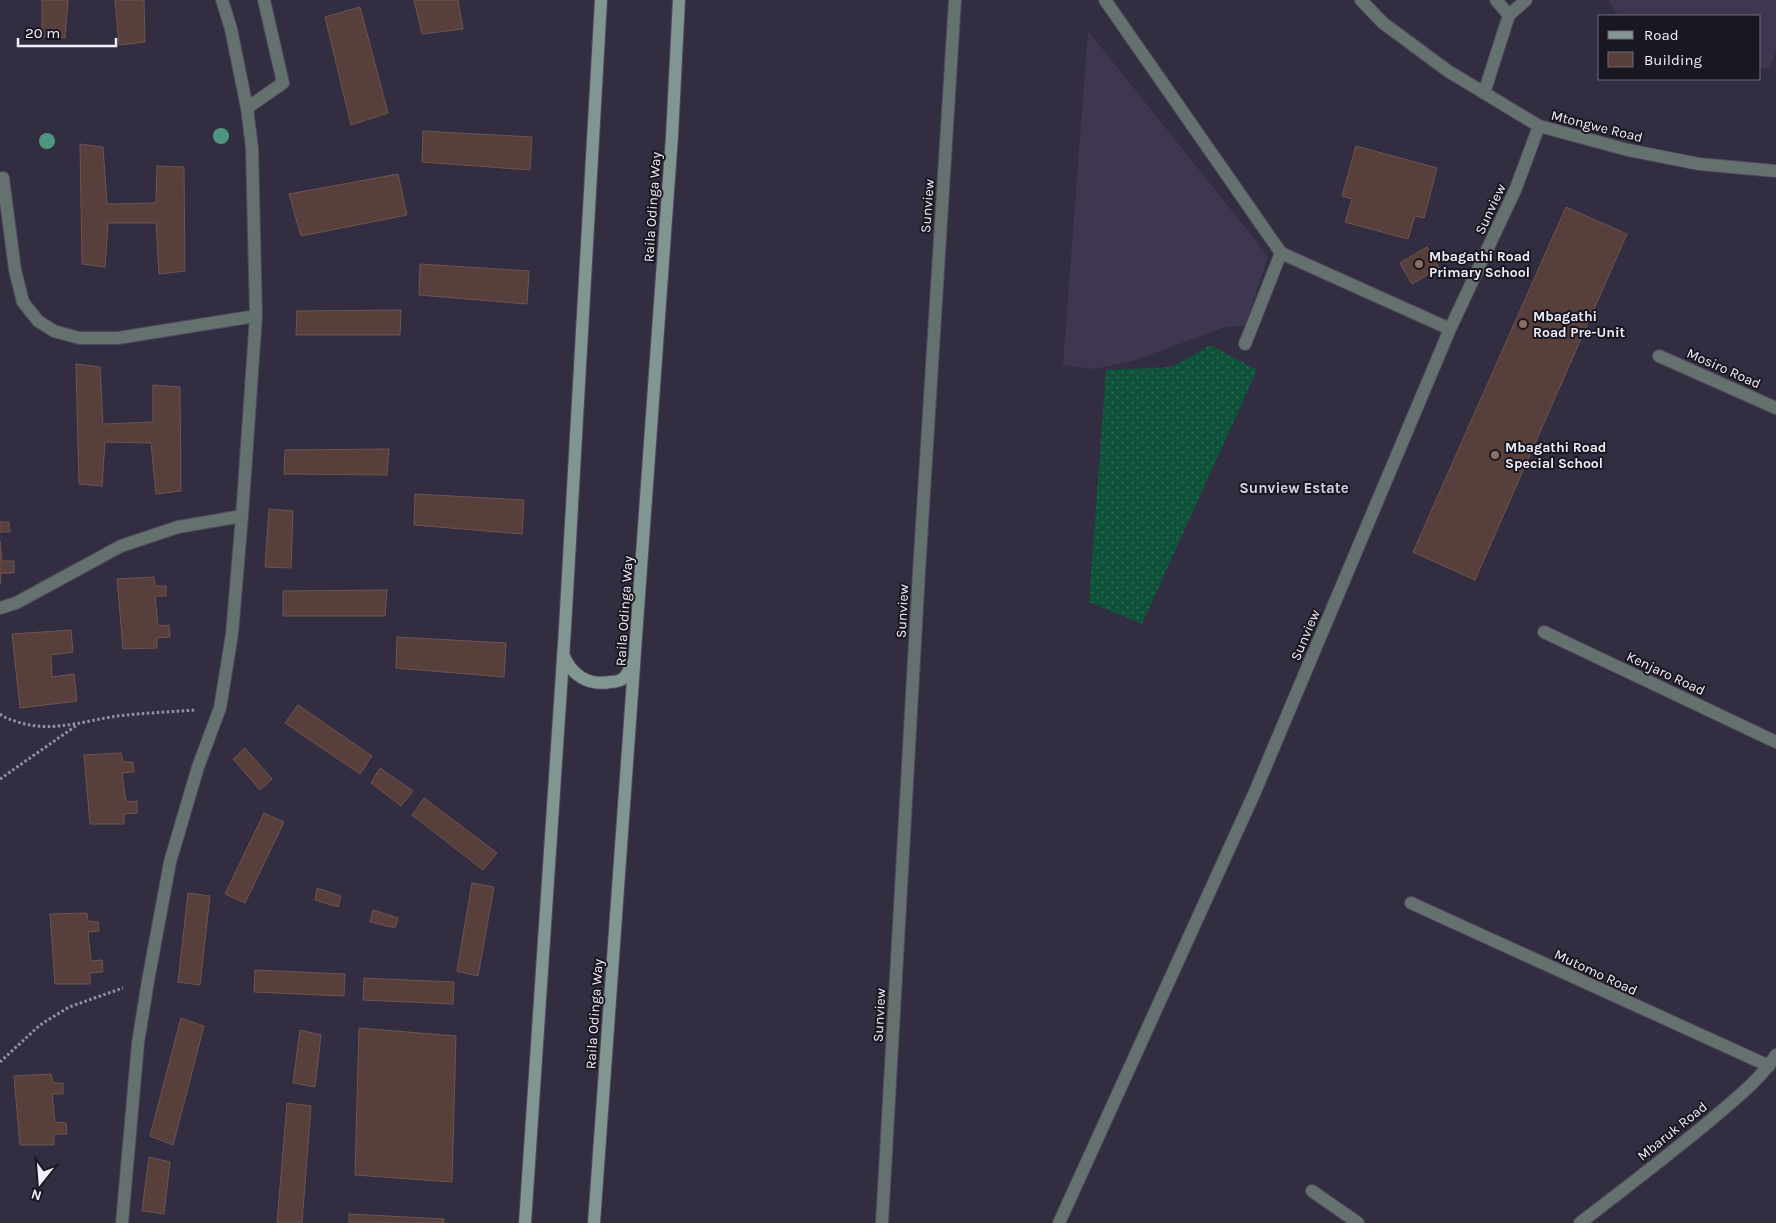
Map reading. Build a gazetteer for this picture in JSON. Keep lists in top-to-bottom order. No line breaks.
{"streets":{"main road":["Raila Odinga Way"],"street":["Mtongwe Road","Sunview","Mosiro Road","Kenjaro Road","Mutomo Road","Mbaruk Road"]},"crossings":[["Mtongwe Road","Sunview"],["Mutomo Road","Mbaruk Road"]],"districts":["Sunview Estate"],"places":["Mbagathi Road Primary School","Mbagathi Road Pre-Unit","Mbagathi Road Special School"],"legend":["Road","Building"],"scale_bar":"20 m","north":"bottom"}
